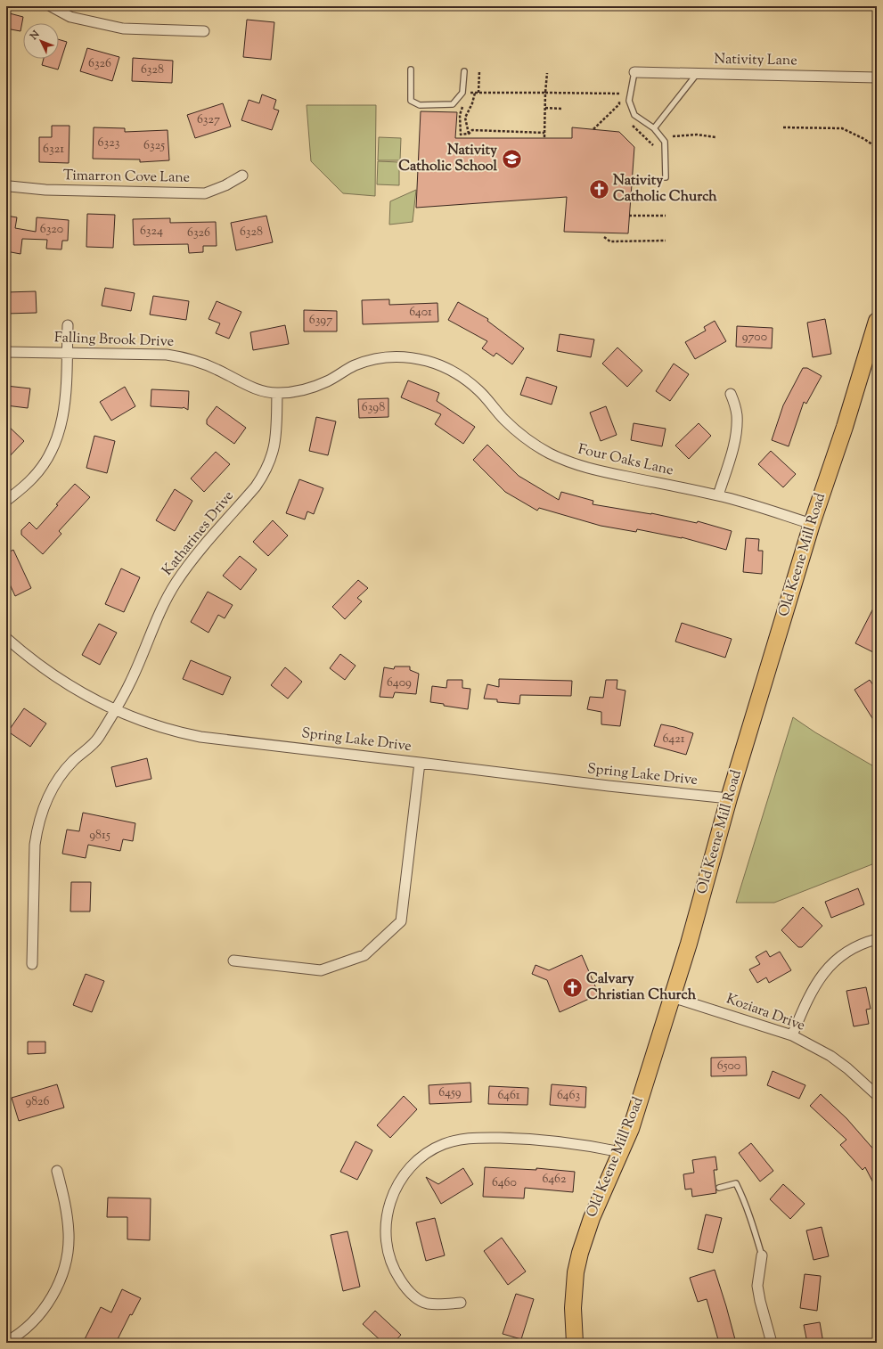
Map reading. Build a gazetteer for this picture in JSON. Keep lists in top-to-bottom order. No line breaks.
{"streets":{"main road":["Old Keene Mill Road"],"street":["Nativity Lane","Timarron Cove Lane","Falling Brook Drive","Four Oaks Lane","Katharines Drive","Spring Lake Drive","Koziara Drive"]},"crossings":[["Falling Brook Drive","Four Oaks Lane"],["Falling Brook Drive","Katharines Drive"],["Four Oaks Lane","Katharines Drive"],["Four Oaks Lane","Old Keene Mill Road"],["Katharines Drive","Spring Lake Drive"],["Old Keene Mill Road","Spring Lake Drive"],["Old Keene Mill Road","Koziara Drive"]],"places":{"school or university":["Nativity Catholic School"],"church":["Nativity Catholic Church","Calvary Christian Church"]},"house_numbers":["6326","6328","6327","6323","6325","6321","6320","6324","6328","6326","6401","6397","9700","6398","6409","6421","9815","6500","6459","6461","6463","9826","6462","6460"],"north":"top left"}
